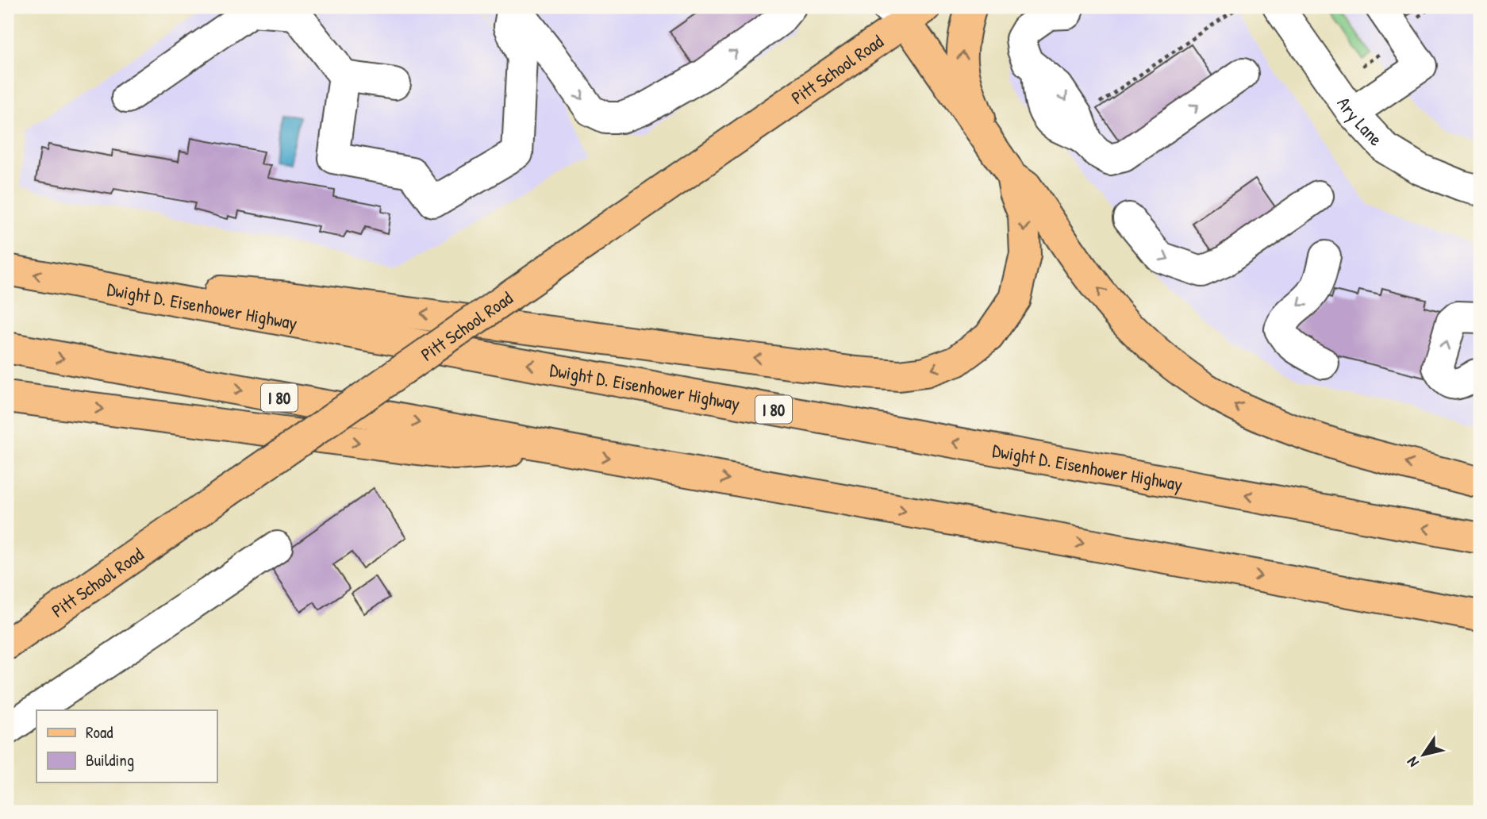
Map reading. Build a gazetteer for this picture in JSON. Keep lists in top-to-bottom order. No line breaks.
{"streets":{"main road":["Pitt School Road","Dwight D. Eisenhower Highway","I 80"],"street":["Ary Lane"]},"legend":["Road","Building"],"north":"bottom left"}
